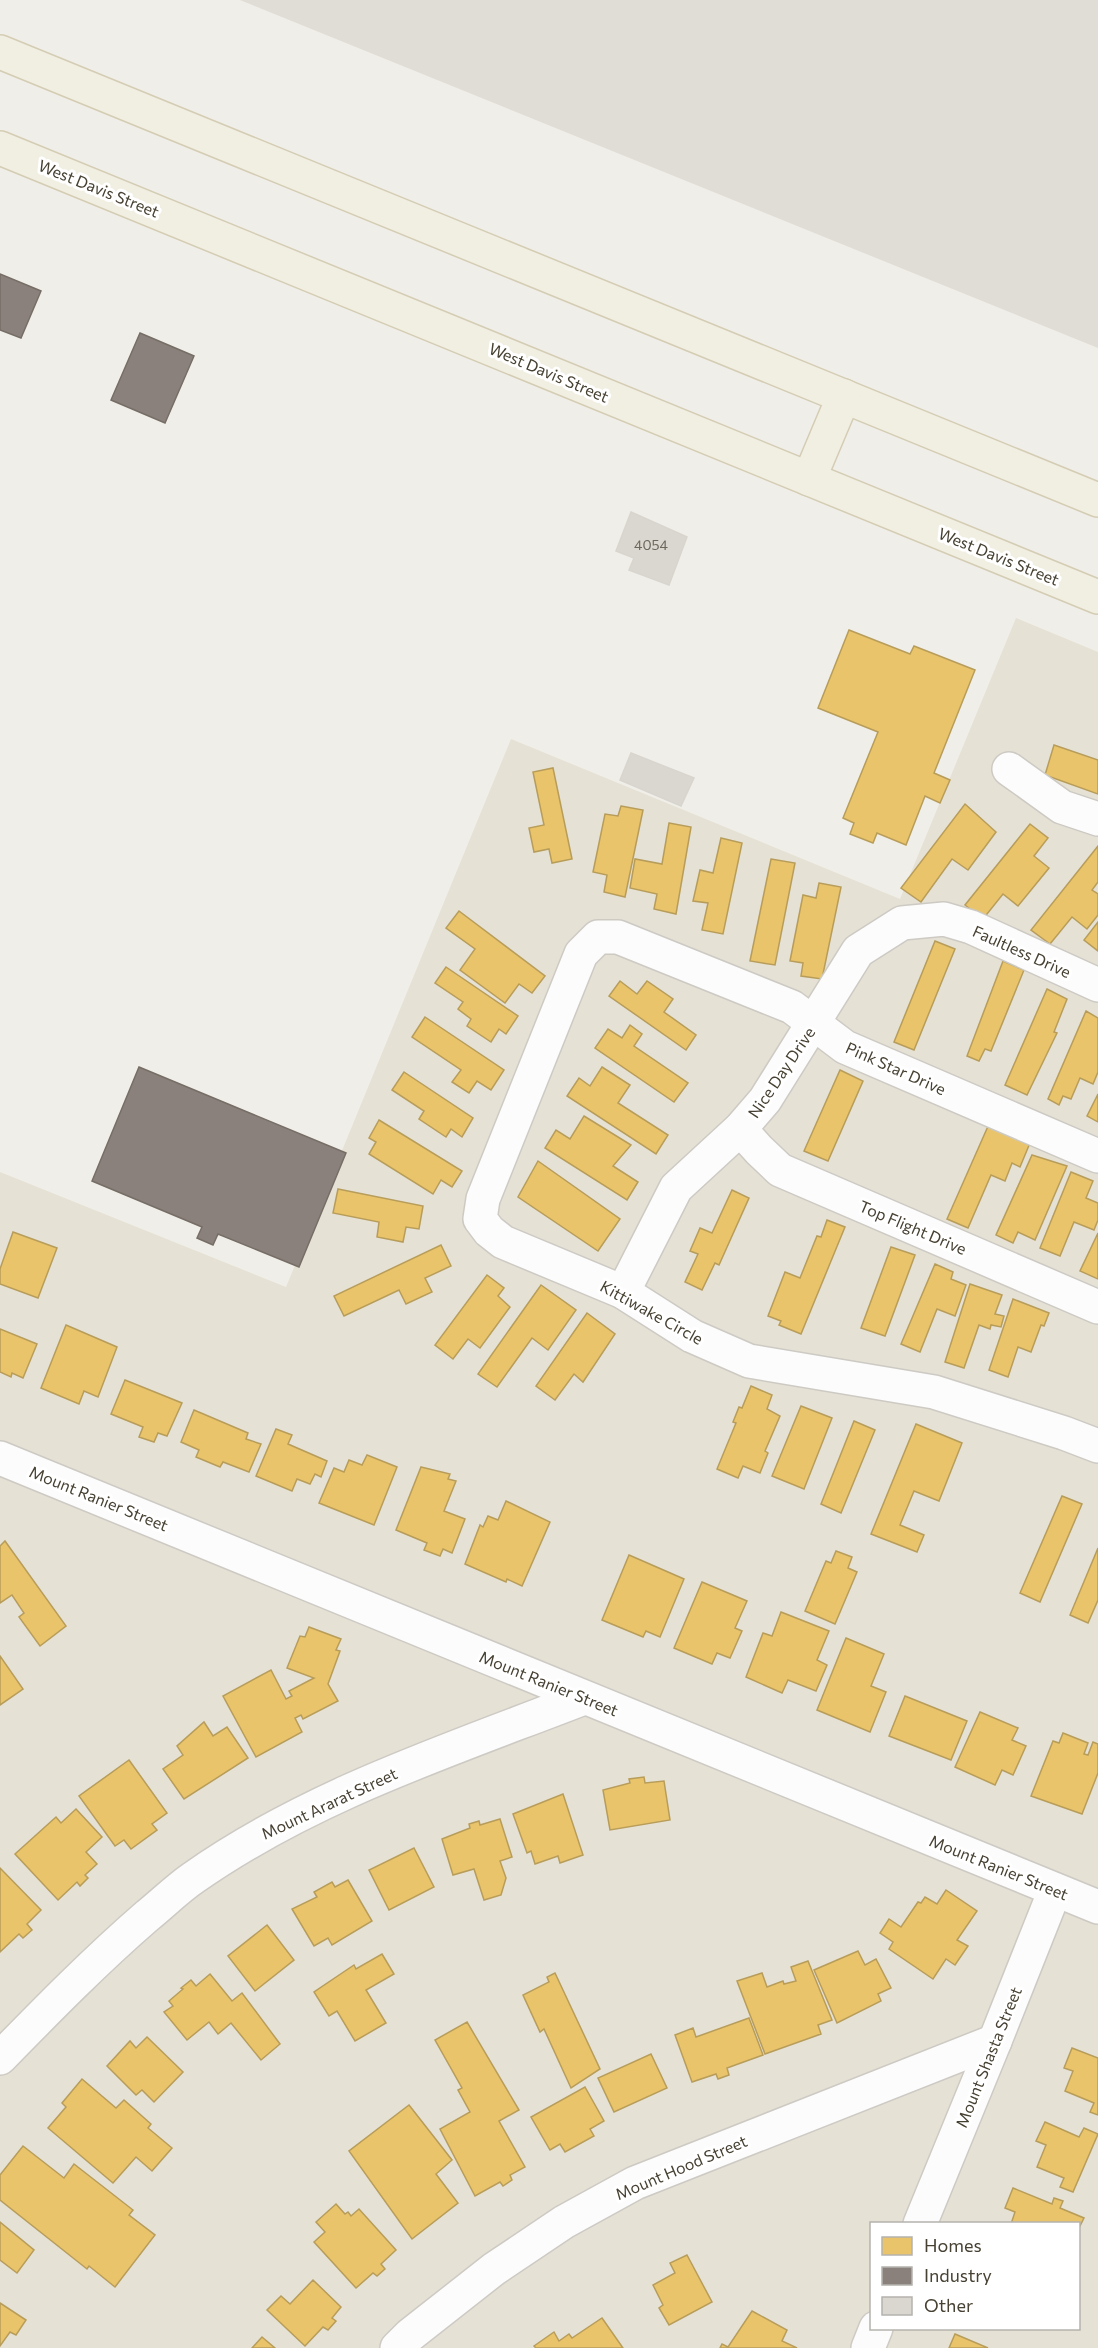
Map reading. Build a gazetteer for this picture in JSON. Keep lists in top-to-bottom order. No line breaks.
{"streets":{"main road":["West Davis Street"],"street":["Faultless Drive","Pink Star Drive","Nice Day Drive","Top Flight Drive","Kittiwake Circle","Mount Ranier Street","Mount Ararat Street","Mount Shasta Street","Mount Hood Street"]},"crossings":[["Faultless Drive","Nice Day Drive"],["Pink Star Drive","Nice Day Drive"],["Pink Star Drive","Kittiwake Circle"],["Nice Day Drive","Top Flight Drive"],["Nice Day Drive","Kittiwake Circle"],["Mount Ranier Street","Mount Ararat Street"],["Mount Ranier Street","Mount Shasta Street"],["Mount Shasta Street","Mount Hood Street"]],"house_numbers":["4054"],"legend":["Homes","Industry","Other"]}
